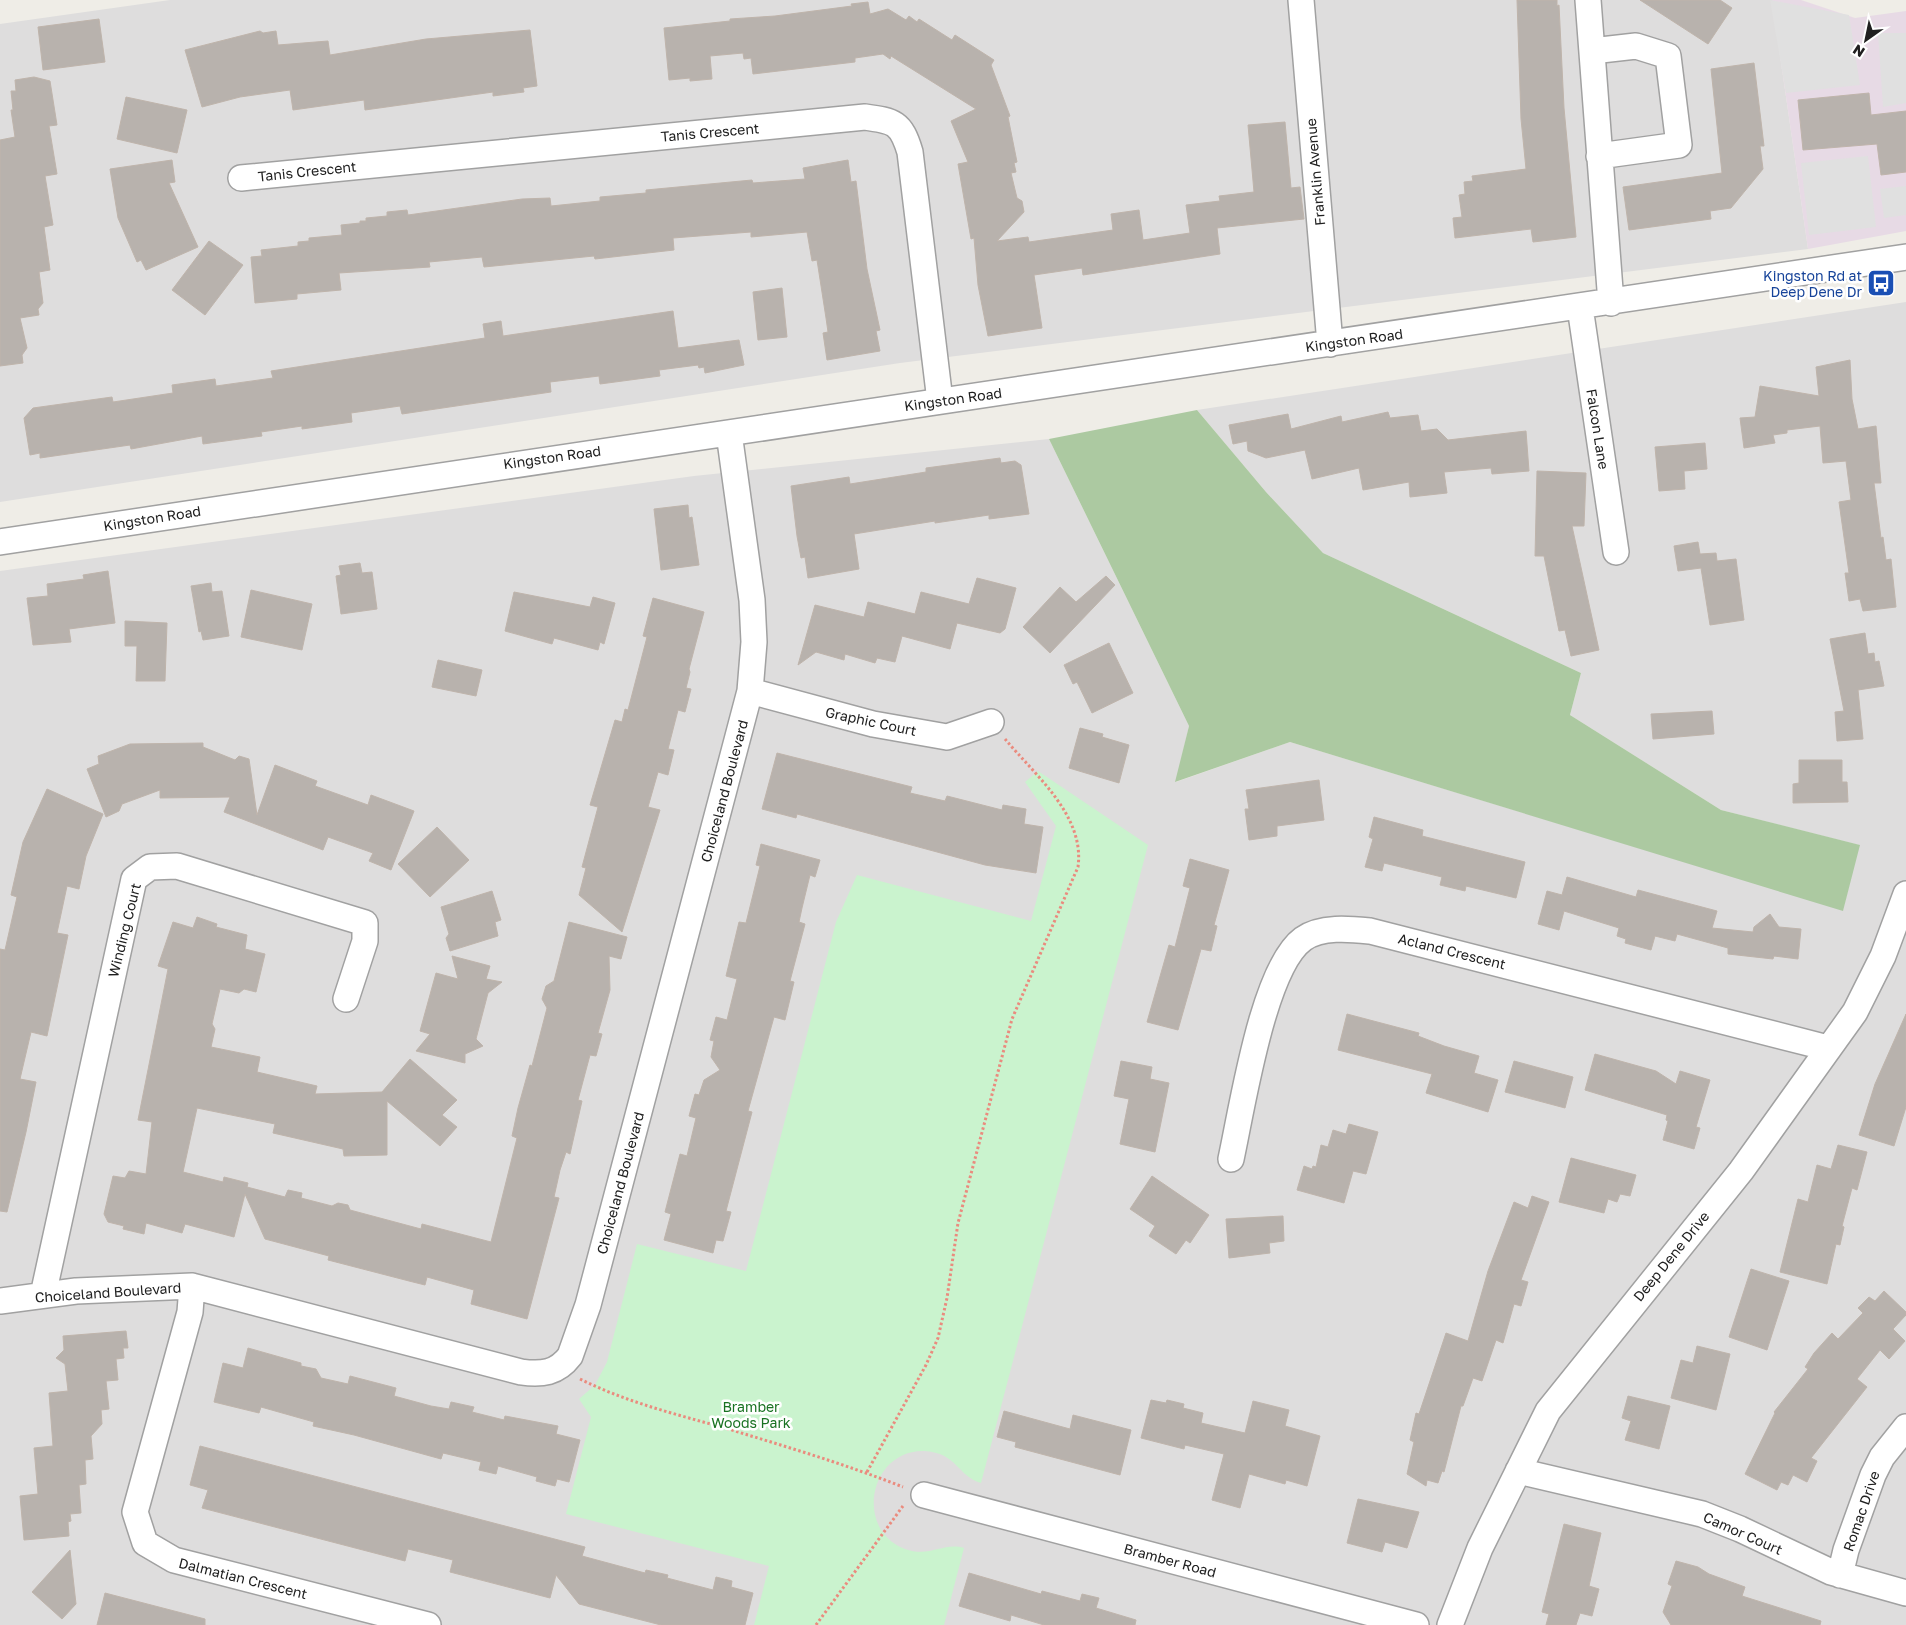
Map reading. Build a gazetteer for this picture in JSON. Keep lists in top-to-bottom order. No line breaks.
{"streets":{"street":["Tanis Crescent","Franklin Avenue","Kingston Road","Falcon Lane","Graphic Court","Choiceland Boulevard","Winding Court","Acland Crescent","Deep Dene Drive","Romac Drive","Camor Court","Bramber Road","Dalmatian Crescent"]},"crossings":[["Tanis Crescent","Kingston Road"],["Franklin Avenue","Kingston Road"],["Kingston Road","Falcon Lane"],["Kingston Road","Choiceland Boulevard"],["Graphic Court","Choiceland Boulevard"],["Choiceland Boulevard","Winding Court"],["Choiceland Boulevard","Dalmatian Crescent"],["Acland Crescent","Deep Dene Drive"],["Deep Dene Drive","Camor Court"],["Romac Drive","Camor Court"]],"parks":["Bramber Woods Park"],"places":{"bus stop":["Kingston Rd at Deep Dene Dr"]},"north":"bottom left"}
